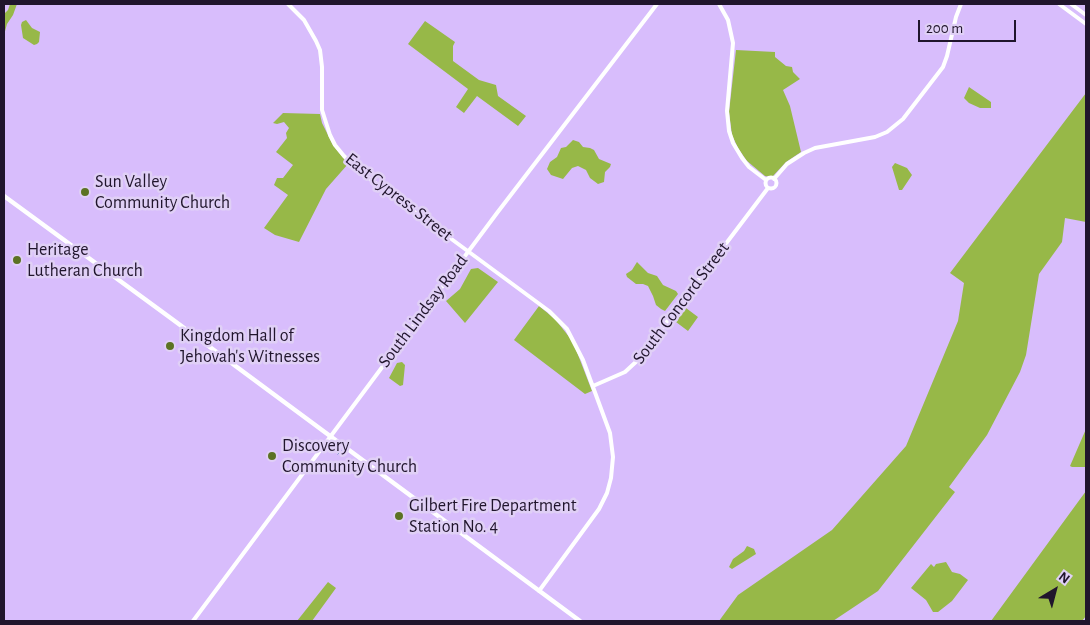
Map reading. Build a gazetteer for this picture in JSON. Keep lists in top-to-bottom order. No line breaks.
{"streets":{"street":["East Cypress Street","South Concord Street","South Lindsay Road"]},"crossings":[["East Cypress Street","South Concord Street"],["East Cypress Street","South Lindsay Road"]],"places":["Sun Valley Community Church","Heritage Lutheran Church","Kingdom Hall of Jehovah's Witnesses","Discovery Community Church","Gilbert Fire Department Station No. 4"],"scale_bar":"200 m","north":"top right"}
